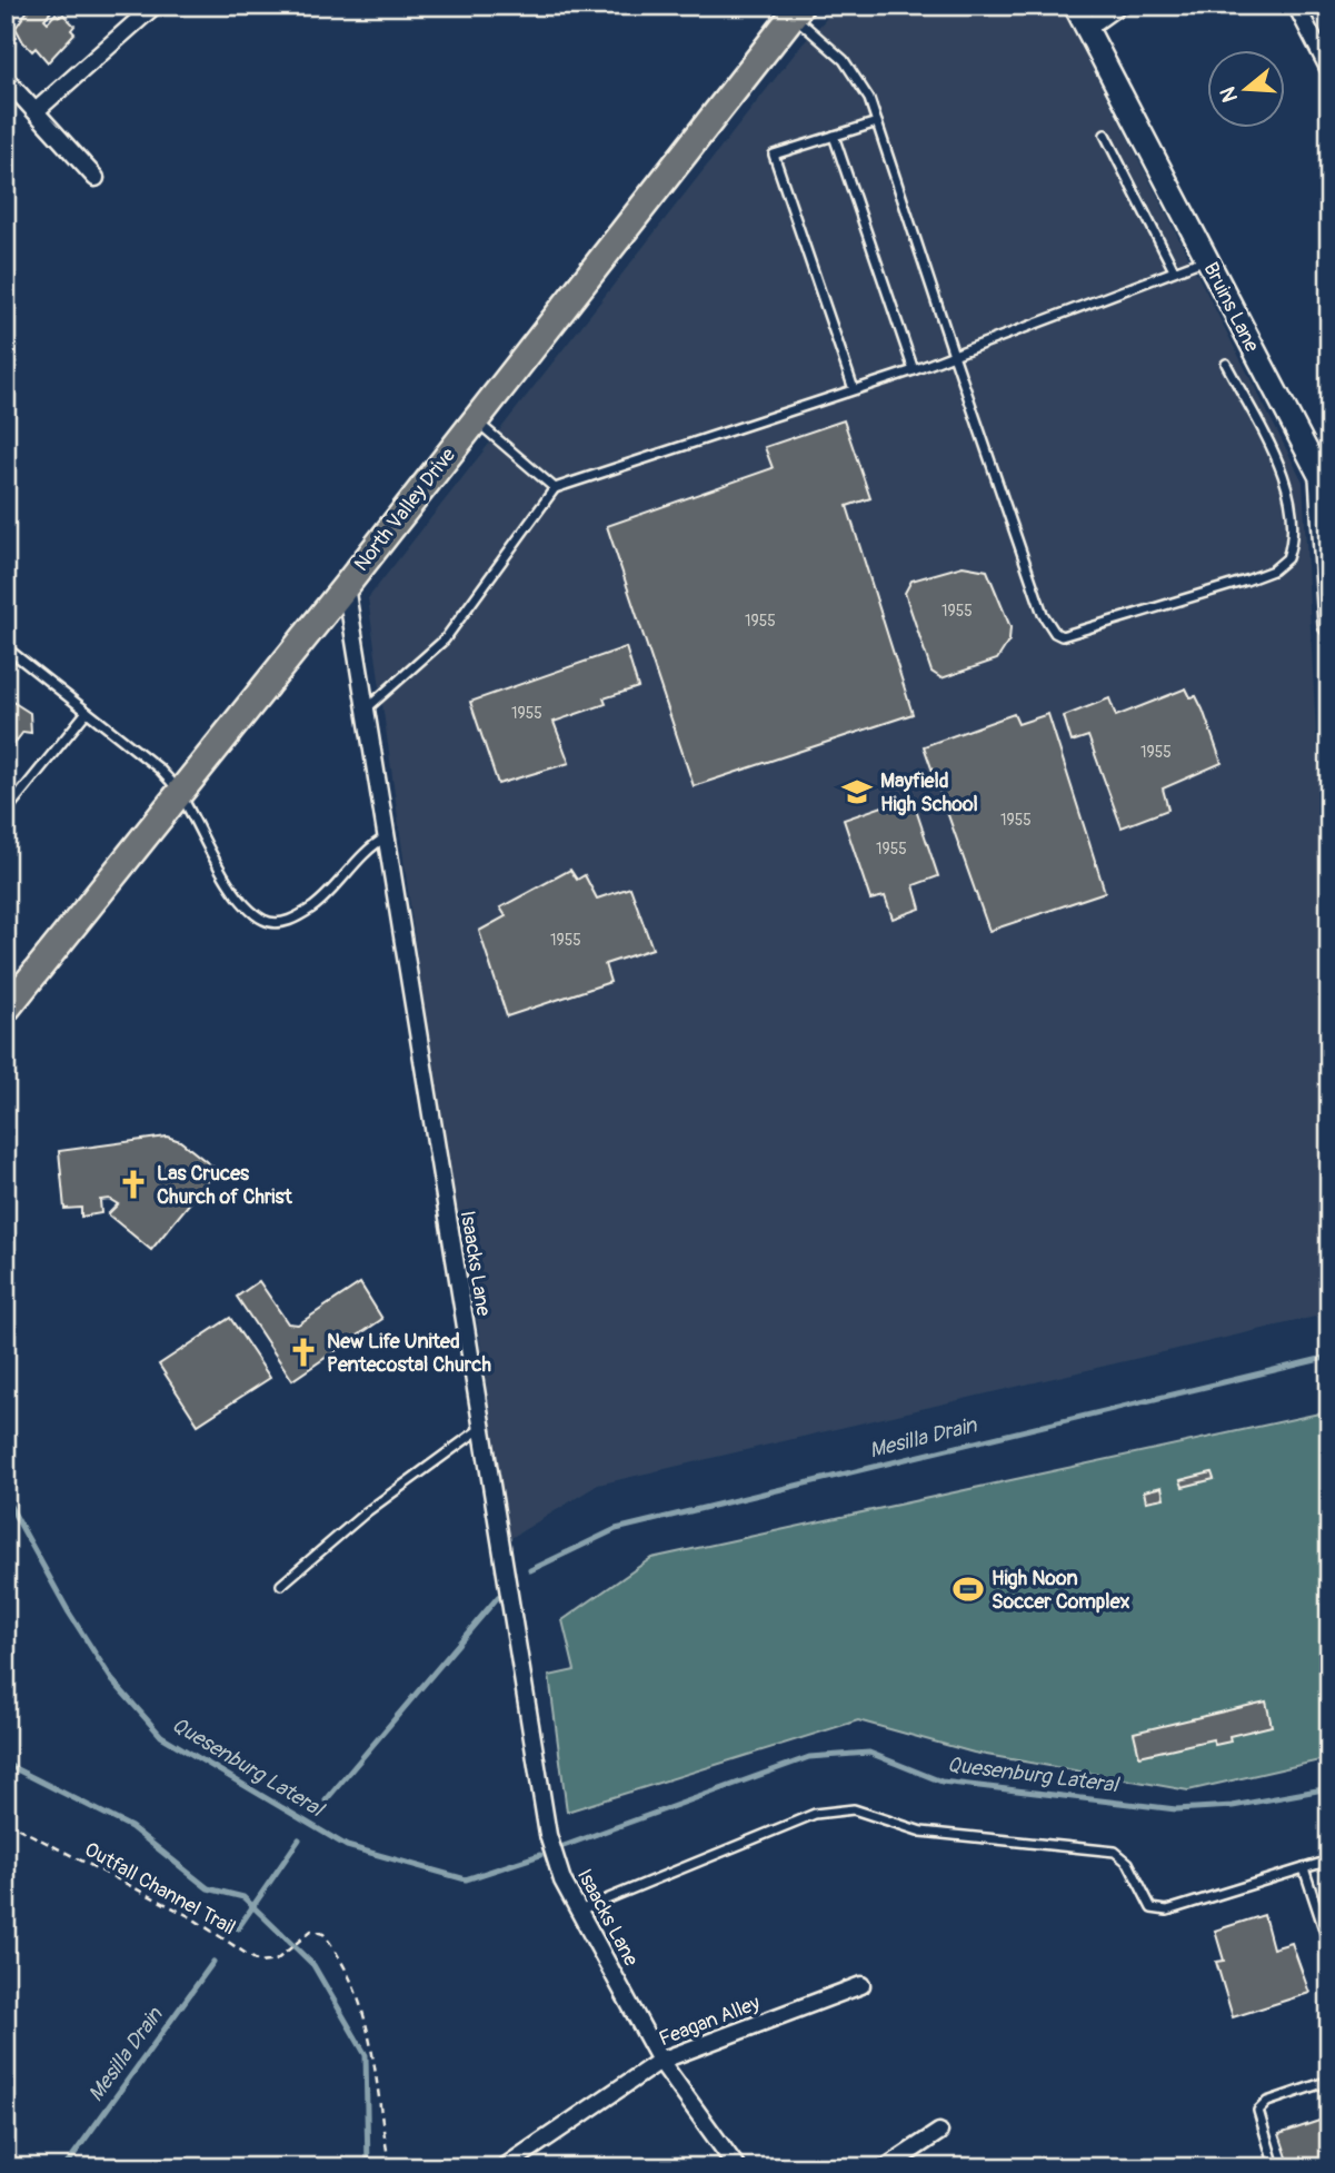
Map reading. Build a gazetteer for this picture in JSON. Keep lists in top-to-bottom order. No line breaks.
{"streets":{"main road":["North Valley Drive"],"street":["Bruins Lane","Isaacks Lane","Feagan Alley"],"path":["Outfall Channel Trail"]},"crossings":[["North Valley Drive","Isaacks Lane"],["Isaacks Lane","Feagan Alley"]],"water":["Mesilla Drain","Quesenburg Lateral"],"places":{"school or university":["Mayfield High School"],"church":["Las Cruces Church of Christ","New Life United Pentecostal Church"],"sports":["High Noon Soccer Complex"]},"house_numbers":["1955","1955","1955","1955","1955","1955","1955"],"north":"left"}
